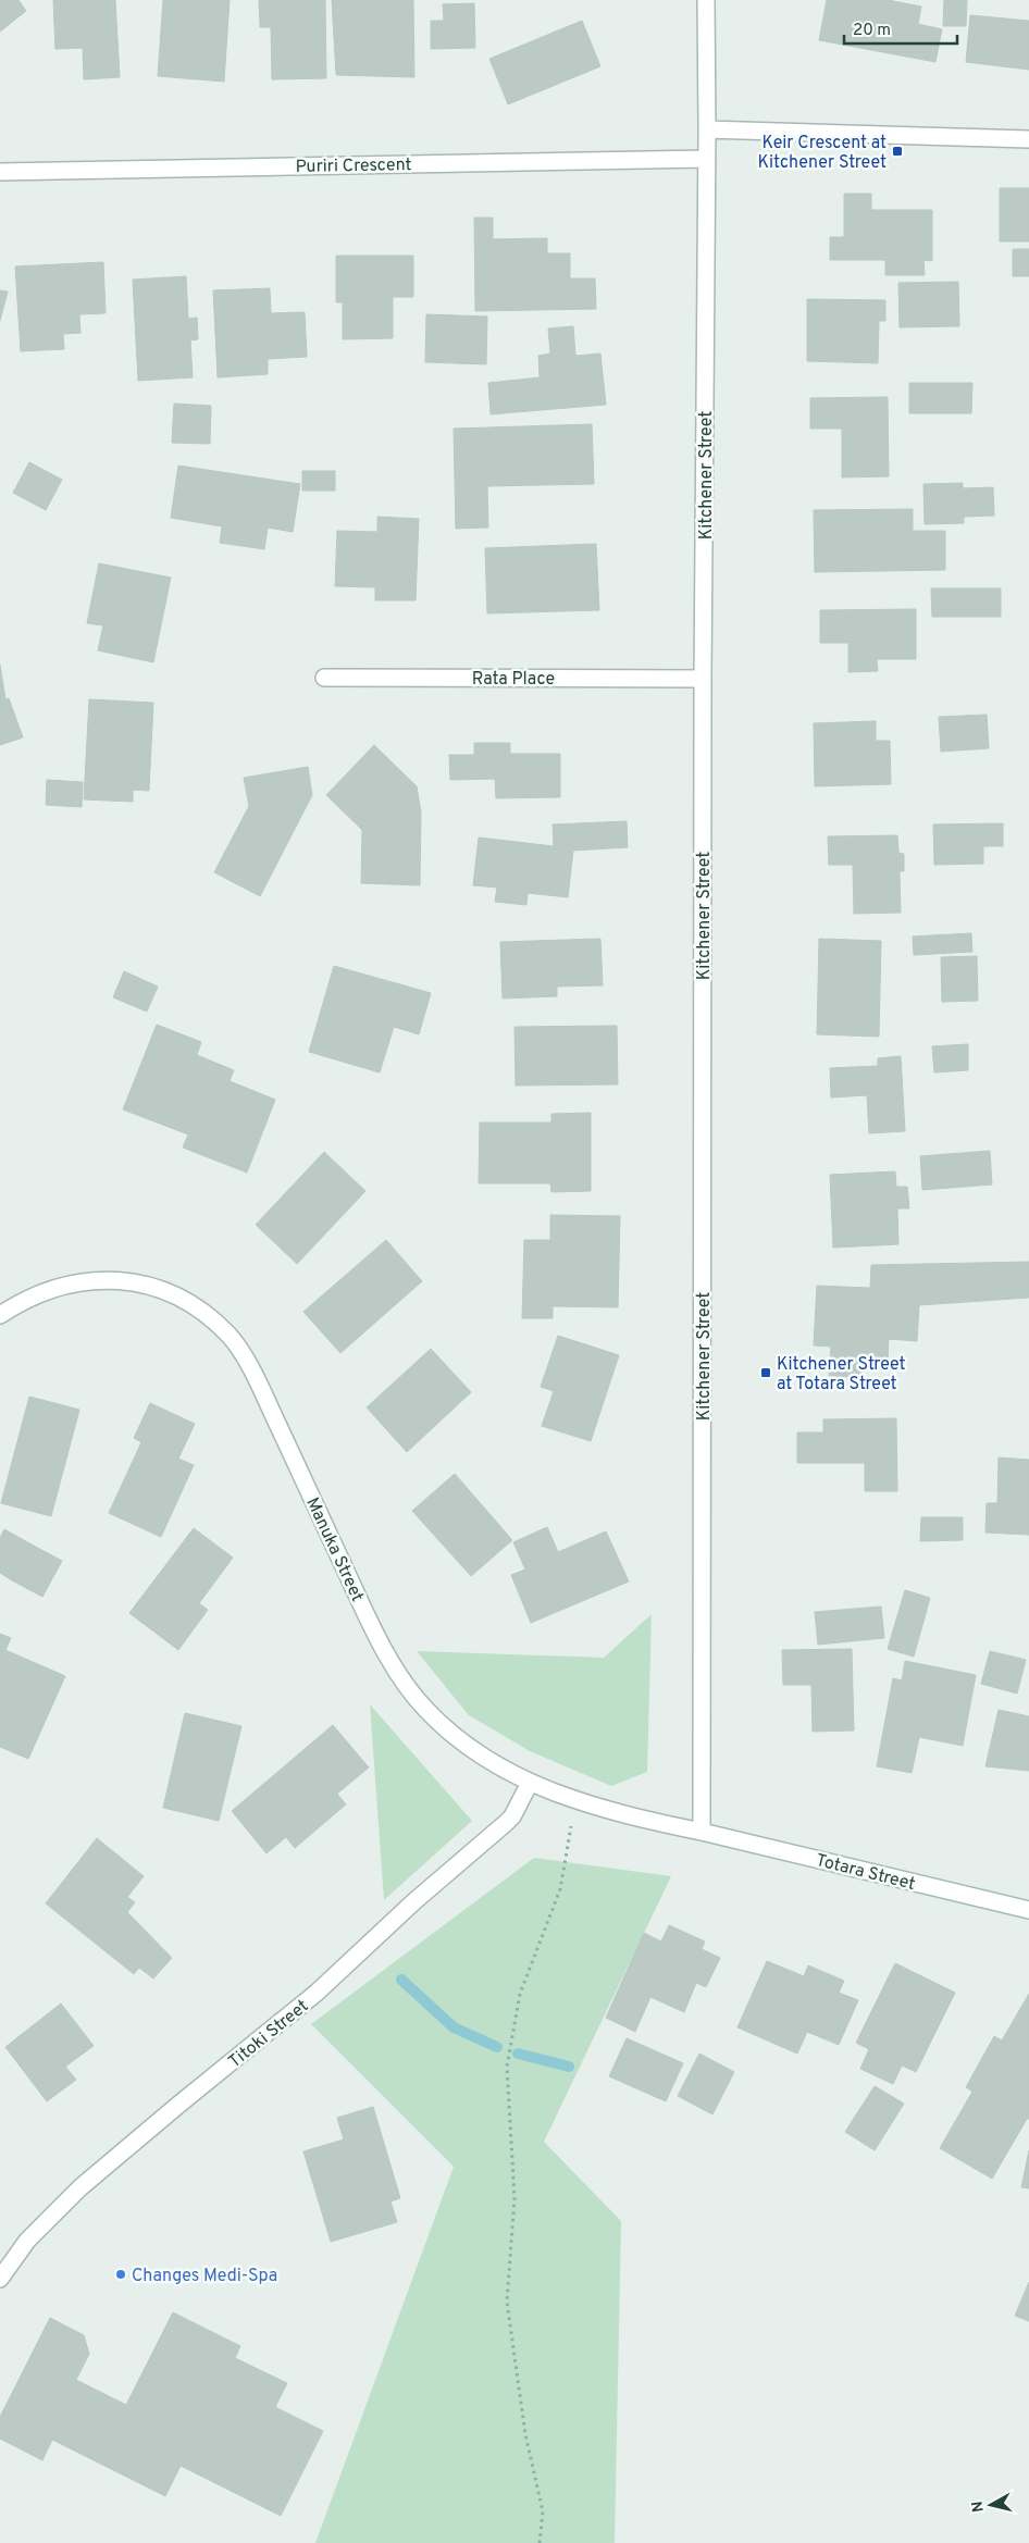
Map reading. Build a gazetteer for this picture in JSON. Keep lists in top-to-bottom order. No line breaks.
{"streets":{"street":["Puriri Crescent","Kitchener Street","Rata Place","Manuka Street","Totara Street","Titoki Street"]},"crossings":[["Puriri Crescent","Kitchener Street"],["Kitchener Street","Rata Place"],["Kitchener Street","Manuka Street"],["Kitchener Street","Totara Street"],["Manuka Street","Totara Street"],["Manuka Street","Titoki Street"]],"places":{"transit":["Keir Crescent at Kitchener Street","Kitchener Street at Totara Street"],"other":["Changes Medi-Spa"]},"scale_bar":"20 m","north":"left"}
